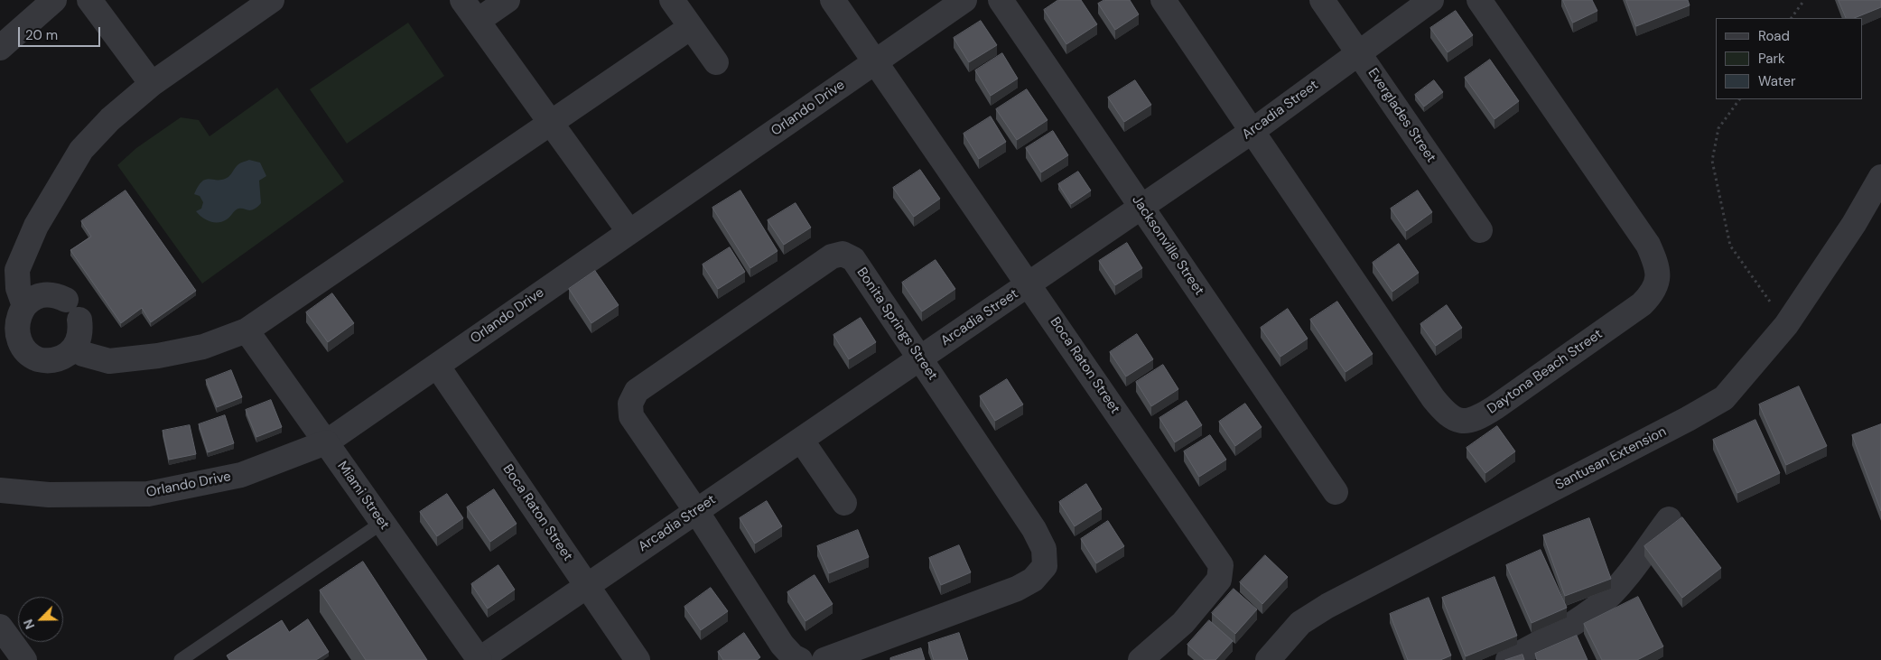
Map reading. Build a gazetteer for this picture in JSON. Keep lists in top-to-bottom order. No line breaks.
{"streets":{"street":["Orlando Drive","Arcadia Street","Everglades Street","Jacksonville Street","Bonita Springs Street","Boca Raton Street","Daytona Beach Street","Santusan Extension","Miami Street"]},"crossings":[["Orlando Drive","Boca Raton Street"],["Orlando Drive","Miami Street"],["Arcadia Street","Everglades Street"],["Arcadia Street","Jacksonville Street"],["Arcadia Street","Bonita Springs Street"],["Arcadia Street","Boca Raton Street"],["Arcadia Street","Daytona Beach Street"],["Arcadia Street","Miami Street"]],"legend":["Road","Park","Water"],"scale_bar":"20 m","north":"bottom left"}
